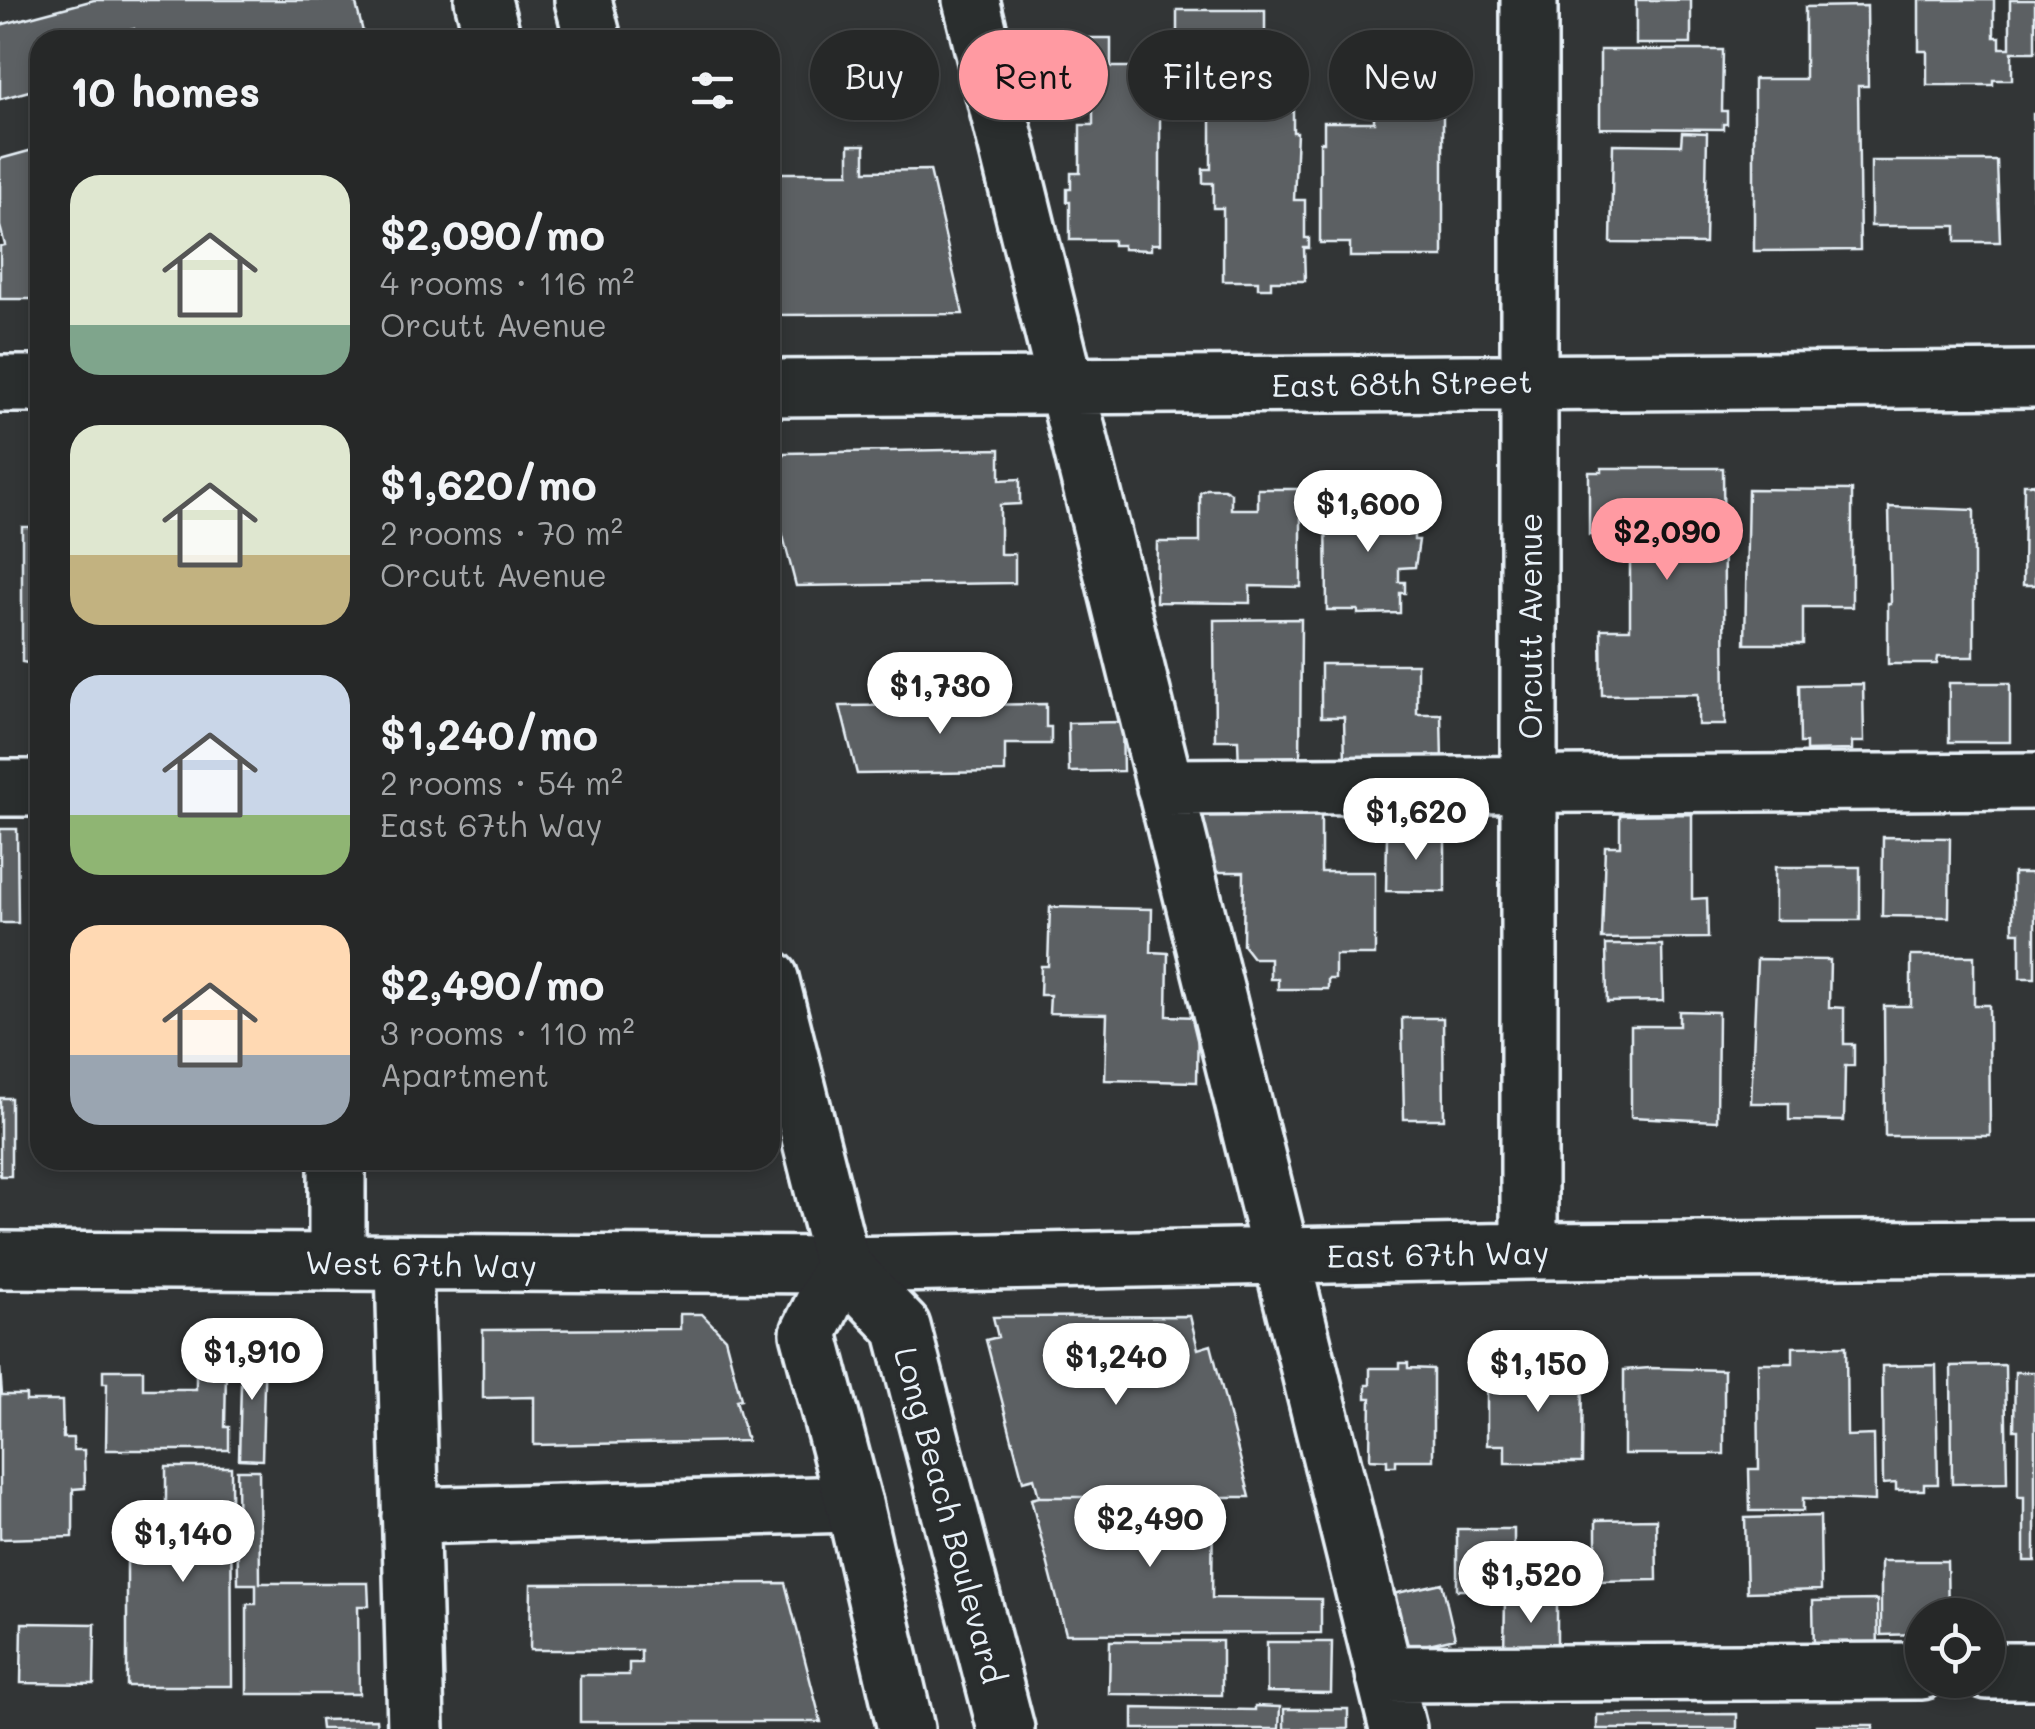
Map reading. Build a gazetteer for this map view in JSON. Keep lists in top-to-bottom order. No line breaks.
{"streets":{"street":["East 68th Street","Orcutt Avenue","East 67th Way","West 67th Way","Long Beach Boulevard"]},"crossings":[["East 68th Street","Orcutt Avenue"],["Orcutt Avenue","East 67th Way"],["East 67th Way","West 67th Way"],["East 67th Way","Long Beach Boulevard"],["West 67th Way","Long Beach Boulevard"]],"page":{"chip":["Buy","Rent","Filters","New"],"heading":"10 homes","list":[{"name":"$2,090/mo","note":"4 rooms · 116 m² · Orcutt Avenue"},{"name":"$1,620/mo","note":"2 rooms · 70 m² · Orcutt Avenue"},{"name":"$1,240/mo","note":"2 rooms · 54 m² · East 67th Way"},{"name":"$2,490/mo","note":"3 rooms · 110 m² · Apartment"}],"price":["$1,600","$2,090","$1,730","$1,620","$1,910","$1,240","$1,150","$2,490","$1,140","$1,520"]}}
